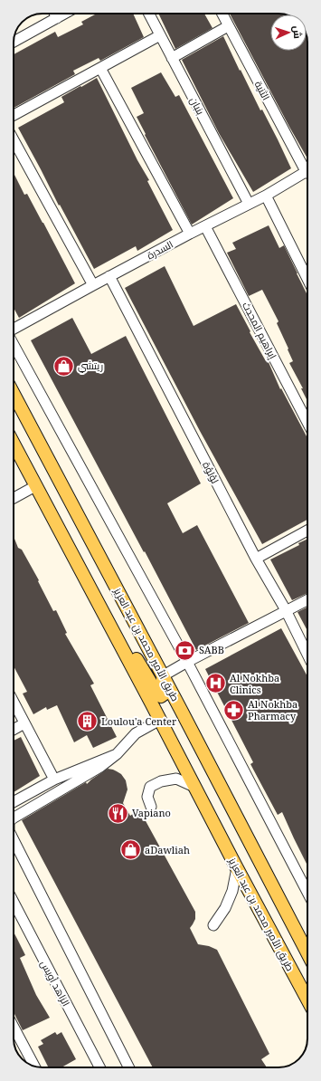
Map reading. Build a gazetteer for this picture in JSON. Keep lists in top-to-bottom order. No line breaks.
{"streets":{"main road":["طريق الأمير محمد بن عبد العزيز"],"street":["الثنية","بنبان","السدرة","إبراهيم المحدث","لؤلؤة","الزاهد أويس"]},"crossings":[["بنبان","السدرة"],["السدرة","إبراهيم المحدث"],["السدرة","لؤلؤة"]],"places":{"shop":["ريتشي","aDawliah"],"bank":["SABB"],"hospital":["Al Nokhba Clinics"],"pharmacy":["Al Nokhba Pharmacy"],"building":["Loulou'a Center"],"restaurant":["Vapiano"]},"north":"right"}
